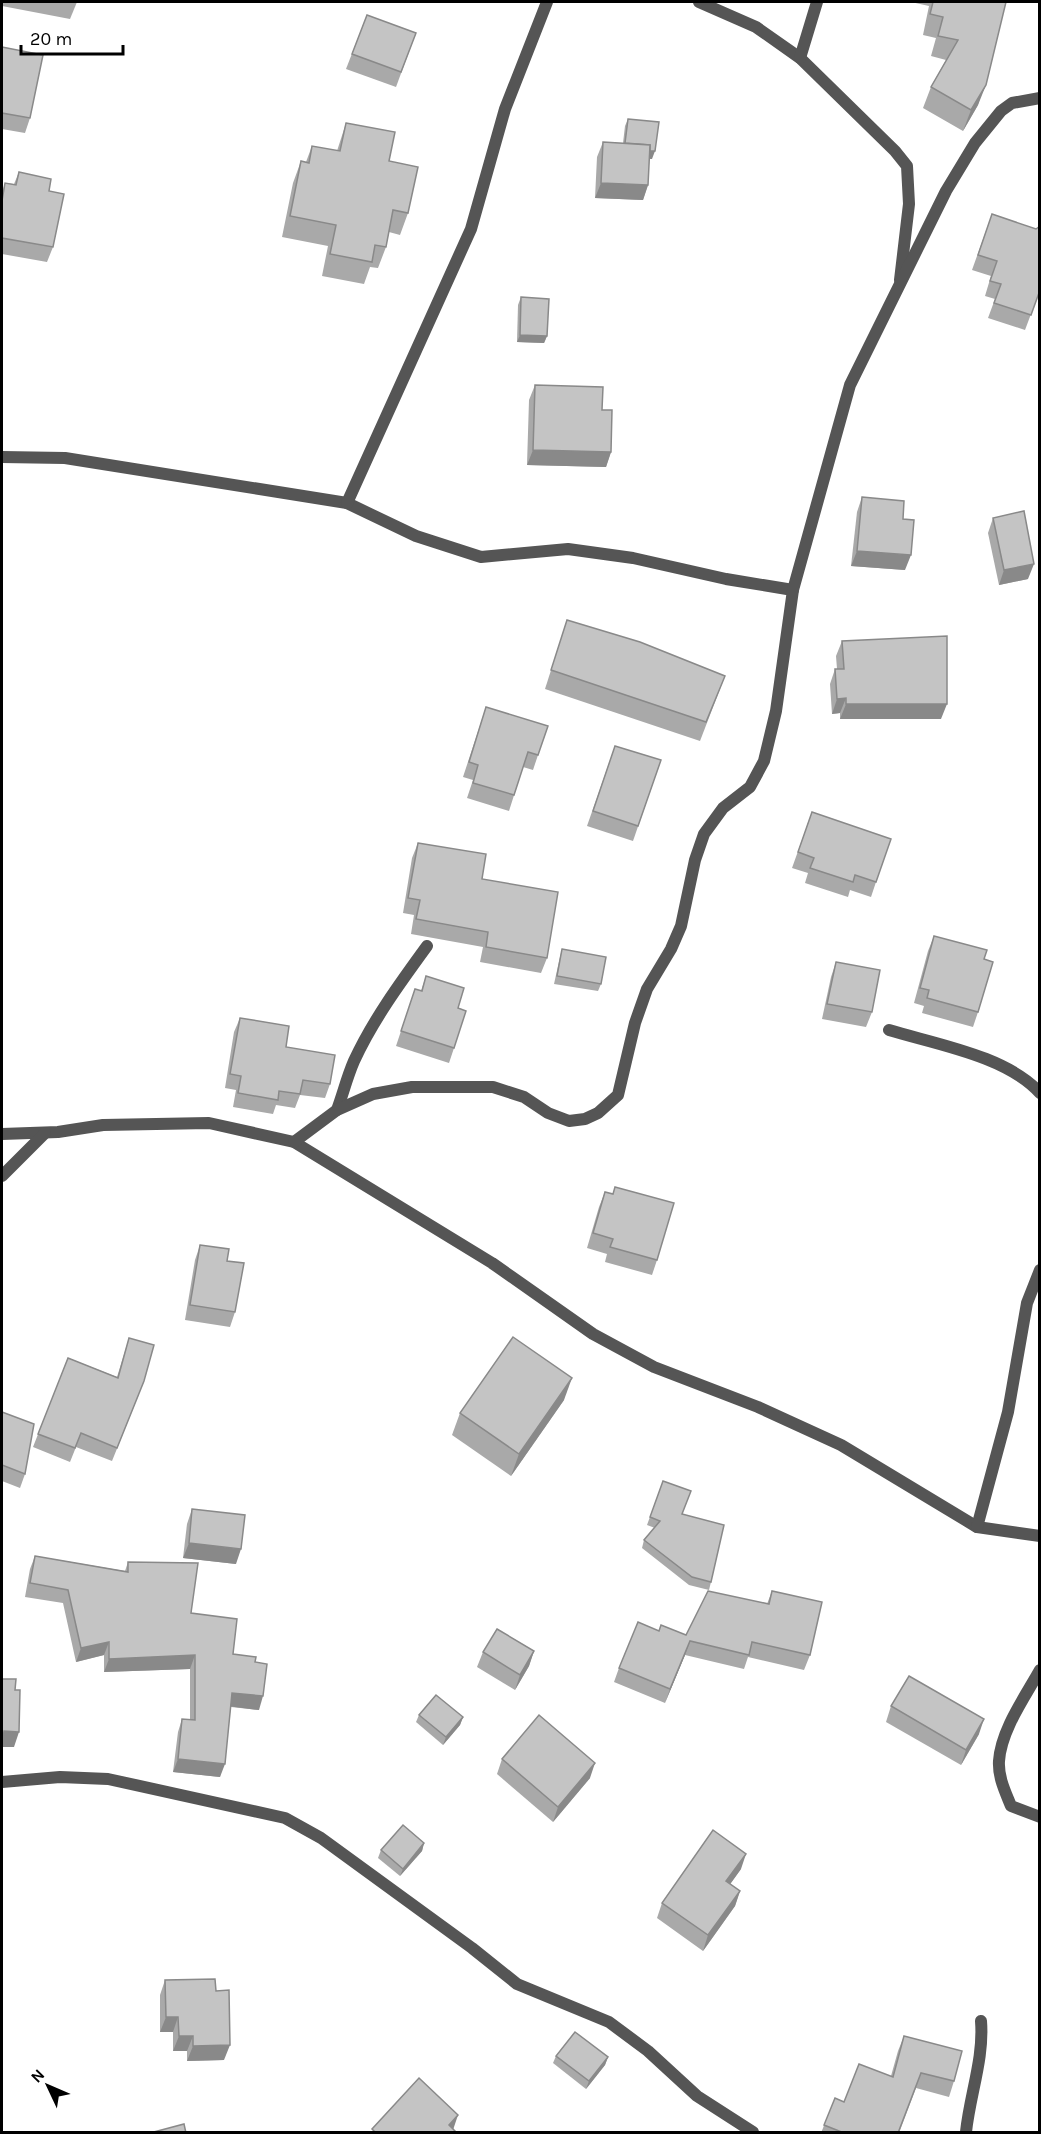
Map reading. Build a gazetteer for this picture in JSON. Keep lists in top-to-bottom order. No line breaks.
{"scale_bar":"20 m","north":"top left"}
